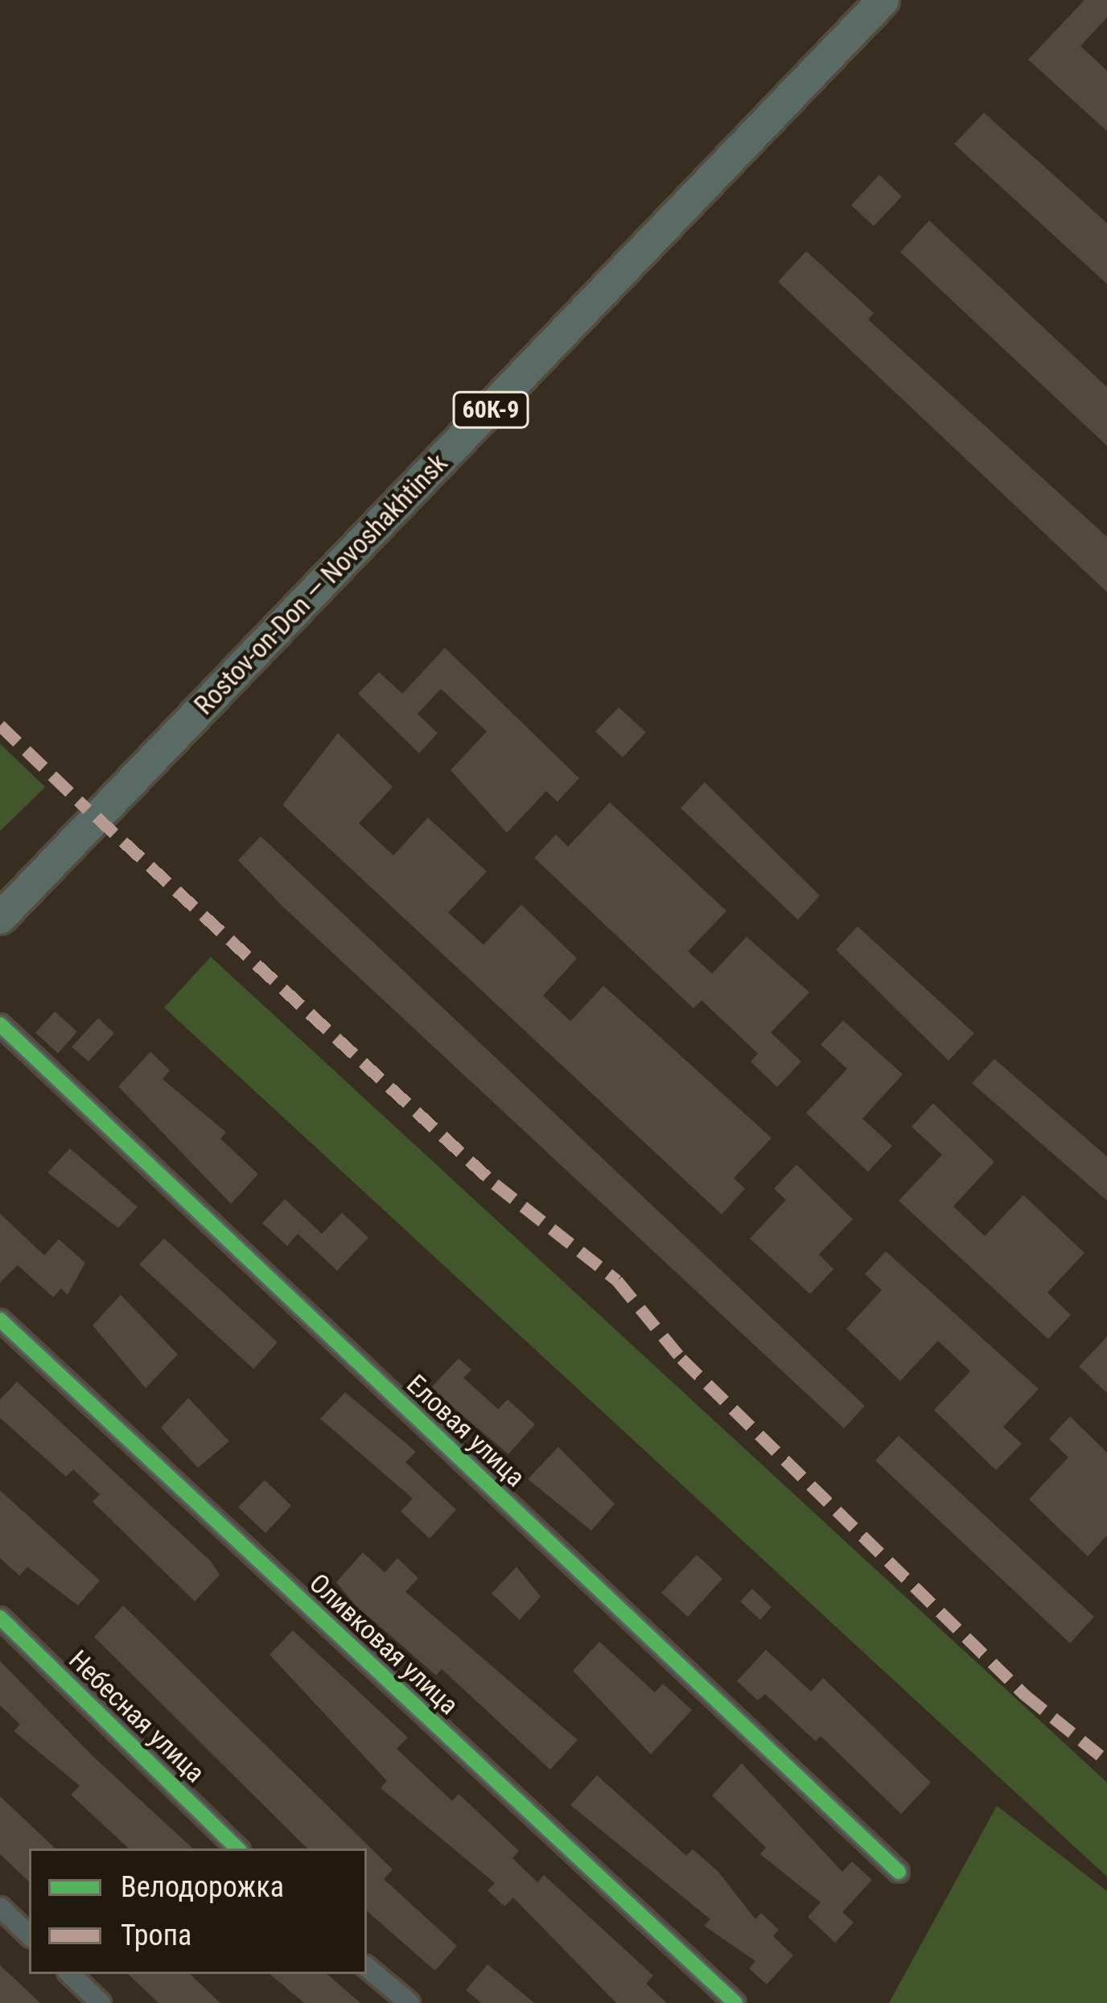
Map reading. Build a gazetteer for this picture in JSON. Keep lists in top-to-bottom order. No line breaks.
{"streets":{"main road":["60К-9","Rostov-on-Don — Novoshakhtinsk"],"street":["Еловая улица","Оливковая улица","Небесная улица"]},"legend":["Велодорожка","Тропа"]}
